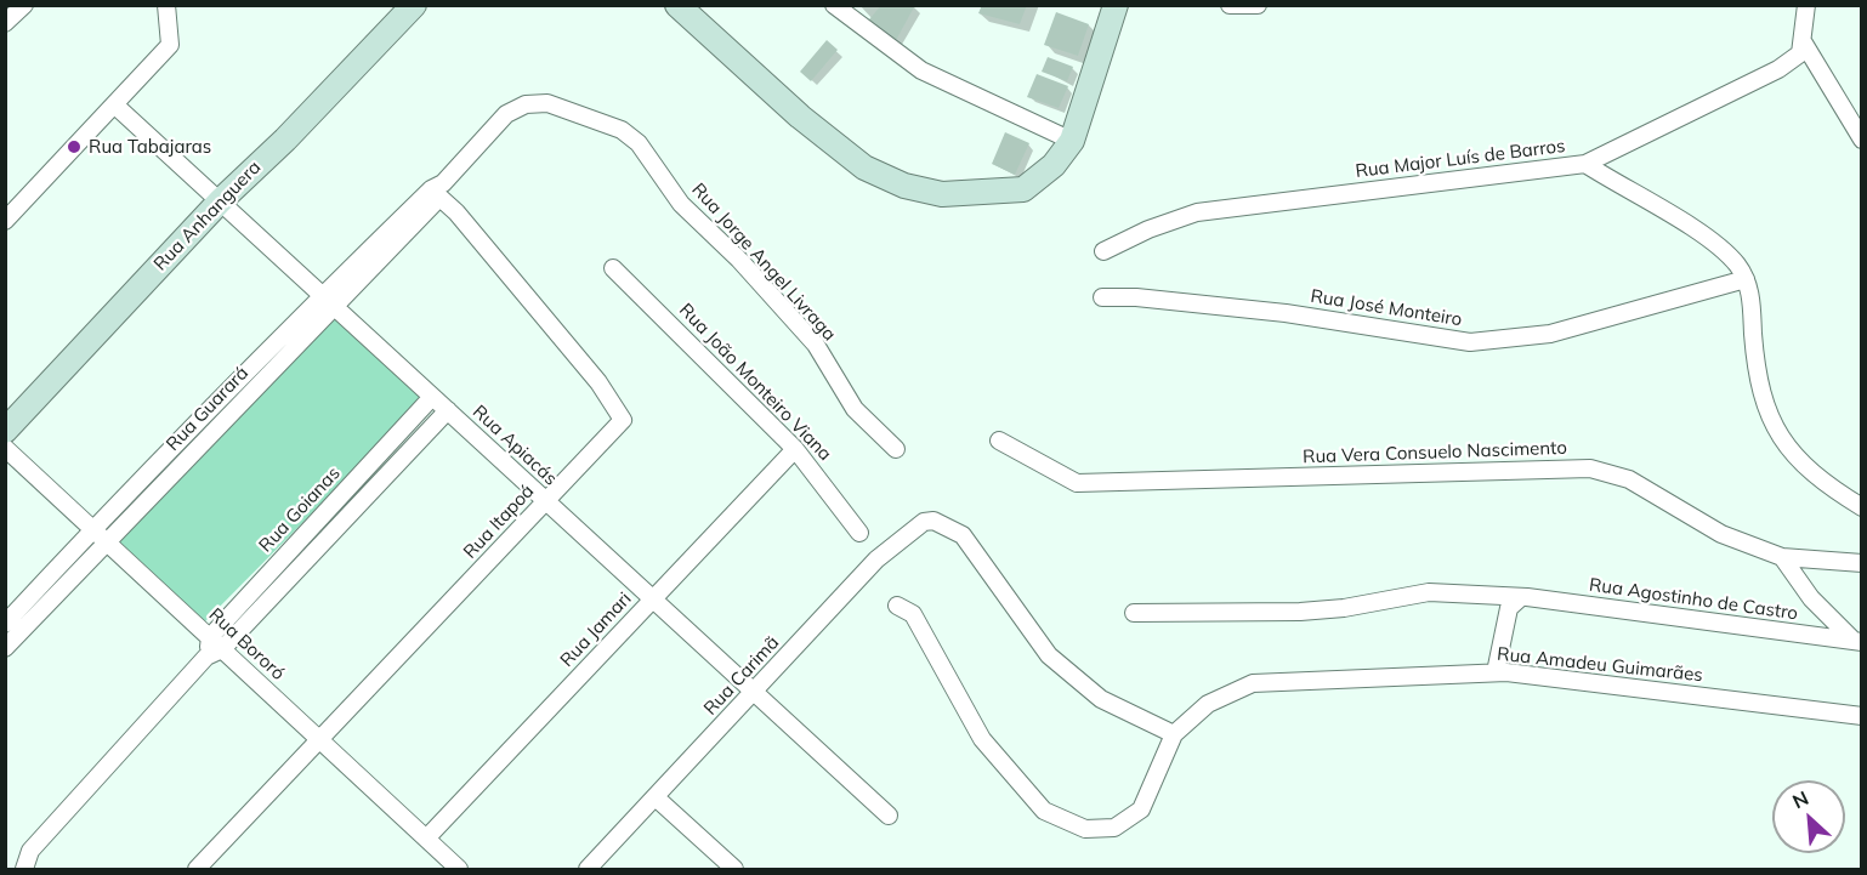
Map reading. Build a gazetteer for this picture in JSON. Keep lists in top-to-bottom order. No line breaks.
{"streets":{"street":["Rua Major Luís de Barros","Rua Anhanguera","Rua Jorge Angel Livraga","Rua José Monteiro","Rua João Monteiro Viana","Rua Guarará","Rua Apiacás","Rua Vera Consuelo Nascimento","Rua Goianas","Rua Itapoá","Rua Agostinho de Castro","Rua Jamari","Rua Bororó","Rua Amadeu Guimarães","Rua Carimã"]},"crossings":[["Rua Anhanguera","Rua Apiacás"],["Rua Jorge Angel Livraga","Rua Guarará"],["Rua João Monteiro Viana","Rua Jamari"],["Rua Guarará","Rua Apiacás"],["Rua Guarará","Rua Itapoá"],["Rua Guarará","Rua Bororó"],["Rua Apiacás","Rua Goianas"],["Rua Apiacás","Rua Itapoá"],["Rua Apiacás","Rua Jamari"],["Rua Apiacás","Rua Carimã"],["Rua Goianas","Rua Bororó"],["Rua Itapoá","Rua Bororó"],["Rua Jamari","Rua Bororó"],["Rua Amadeu Guimarães","Rua Carimã"]],"places":["Rua Tabajaras"],"north":"top left"}
